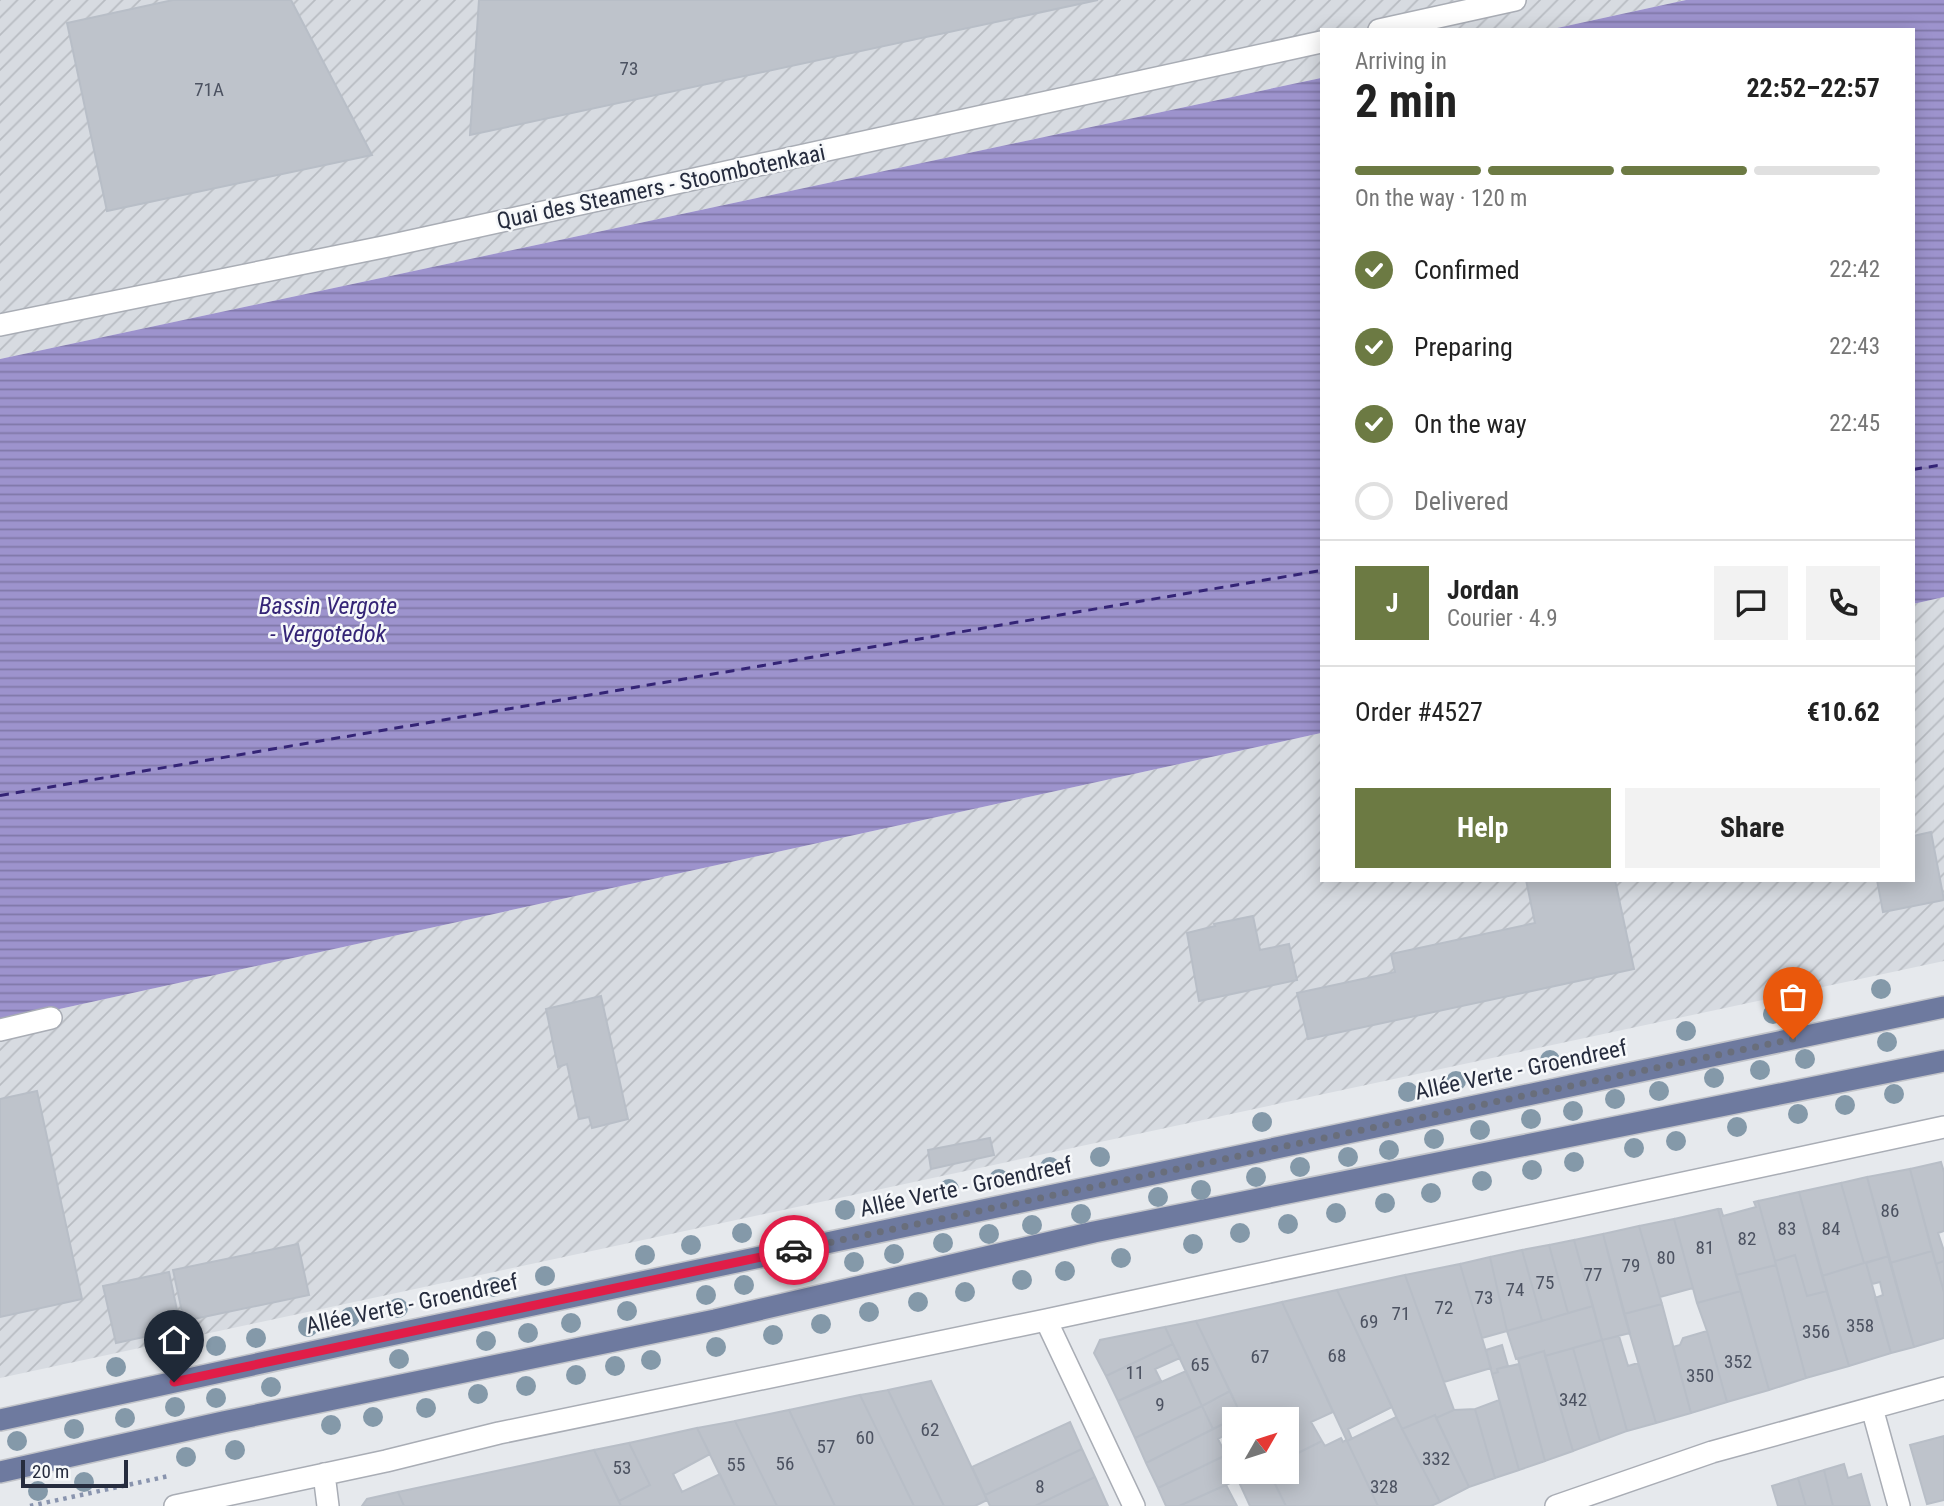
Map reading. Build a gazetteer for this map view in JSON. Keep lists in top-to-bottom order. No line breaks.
{"streets":{"main road":["Allée Verte - Groendreef"],"street":["Quai des Steamers - Stoombotenkaai"]},"water":["Bassin Vergote - Vergotedok"],"house_numbers":["73","71A","86","83","84","82","81","80","79","77","75","74","73","72","71","69","358","356","68","67","352","65","11","350","342","9","62","60","57","332","56","55","53","8","328"],"scale_bar":"20 m","north":"top right","page":{"heading":["2 min","Arriving in","22:52–22:57"],"panel":["Jordan","Courier · 4.9","Order #4527","€10.62"],"bar":"On the way · 120 m","list":[["Confirmed","22:42"],["Preparing","22:43"],["On the way","22:45"],"Delivered"],"round":"J","buttons":["Help","Share"],"scale":"20 m"}}
